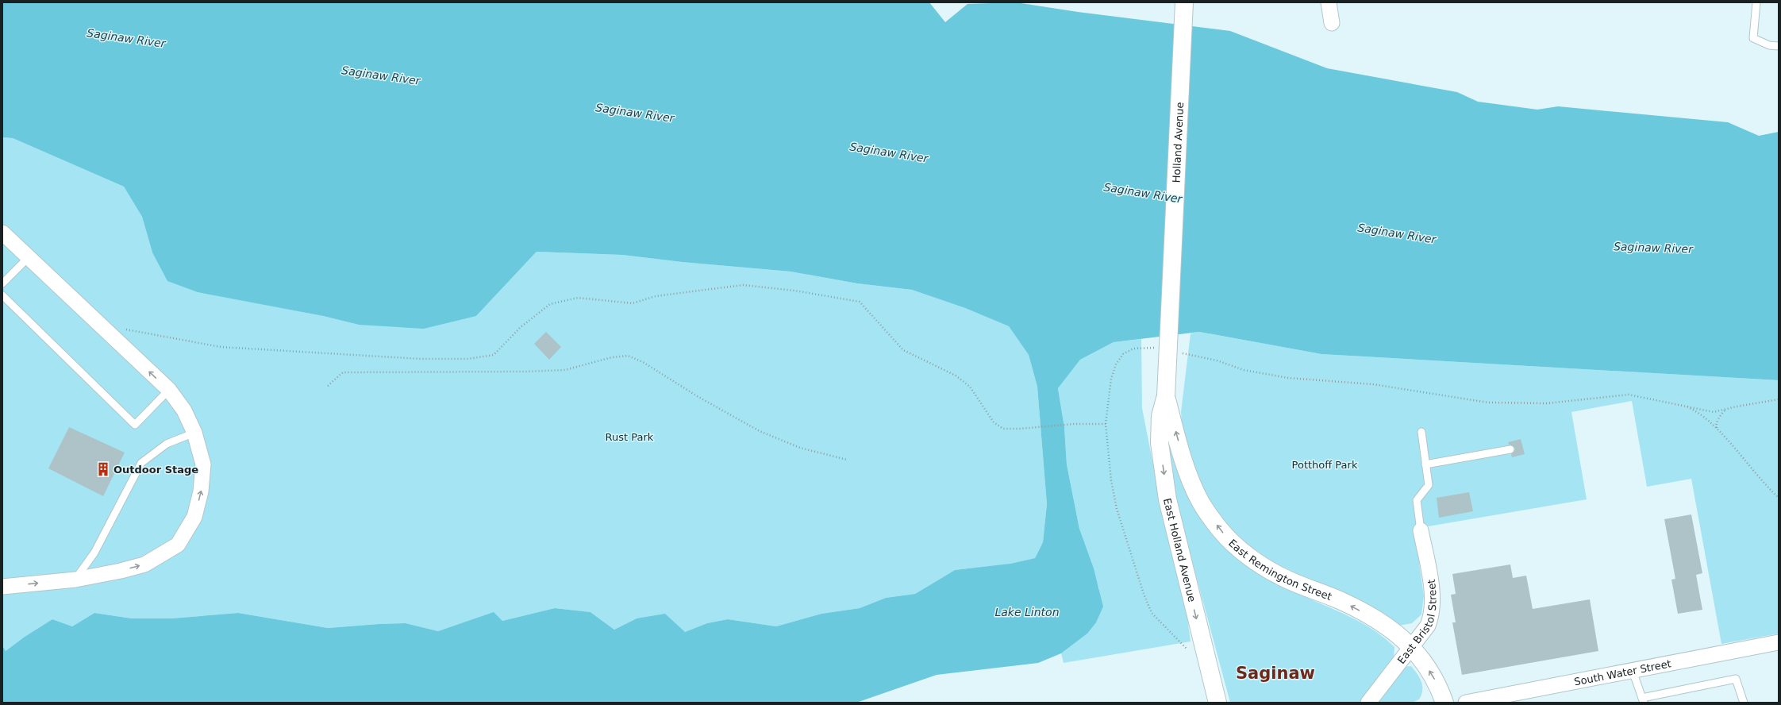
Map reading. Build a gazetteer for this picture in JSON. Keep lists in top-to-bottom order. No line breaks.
{"streets":{"main road":["Holland Avenue","East Holland Avenue","East Remington Street"],"street":["East Bristol Street","South Water Street"]},"crossings":[["Holland Avenue","East Holland Avenue"],["Holland Avenue","East Remington Street"],["East Holland Avenue","East Remington Street"],["East Remington Street","East Bristol Street"]],"one_way":["East Holland Avenue","East Remington Street"],"districts":["Saginaw"],"water":["Saginaw River","Lake Linton"],"parks":["Rust Park","Potthoff Park"],"places":{"building":["Outdoor Stage"]}}
